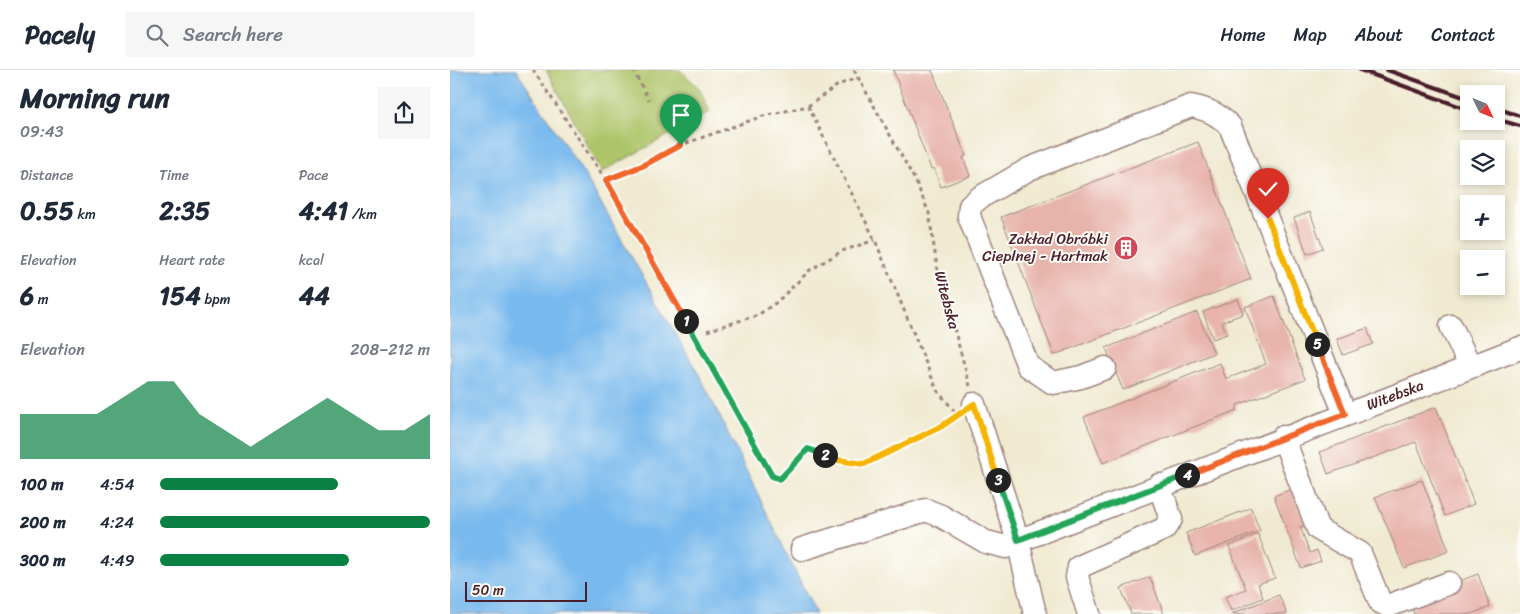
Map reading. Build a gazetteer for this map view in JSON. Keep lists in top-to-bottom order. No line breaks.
{"streets":{"street":["Witebska"]},"places":{"building":["Zakład Obróbki Cieplnej - Hartmak"]},"scale_bar":"50 m","north":"bottom right","page":{"header":"Pacely","search":"Search here","nav":["Home","Map","About","Contact"],"heading":["Morning run","09:43"],"map_buttons":["+","−"],"stats":[["Distance","0.55 km"],["Time","2:35"],["Pace","4:41 /km"],["Elevation","6 m"],["Heart rate","154 bpm"],["kcal","44"]],"pins":["1","5","2","4","3"],"chart":["Elevation","208–212 m"],"list":[{"name":"100 m","note":"4:54"},{"name":"200 m","note":"4:24"},{"name":"300 m","note":"4:49"}],"scale":"50 m"}}
